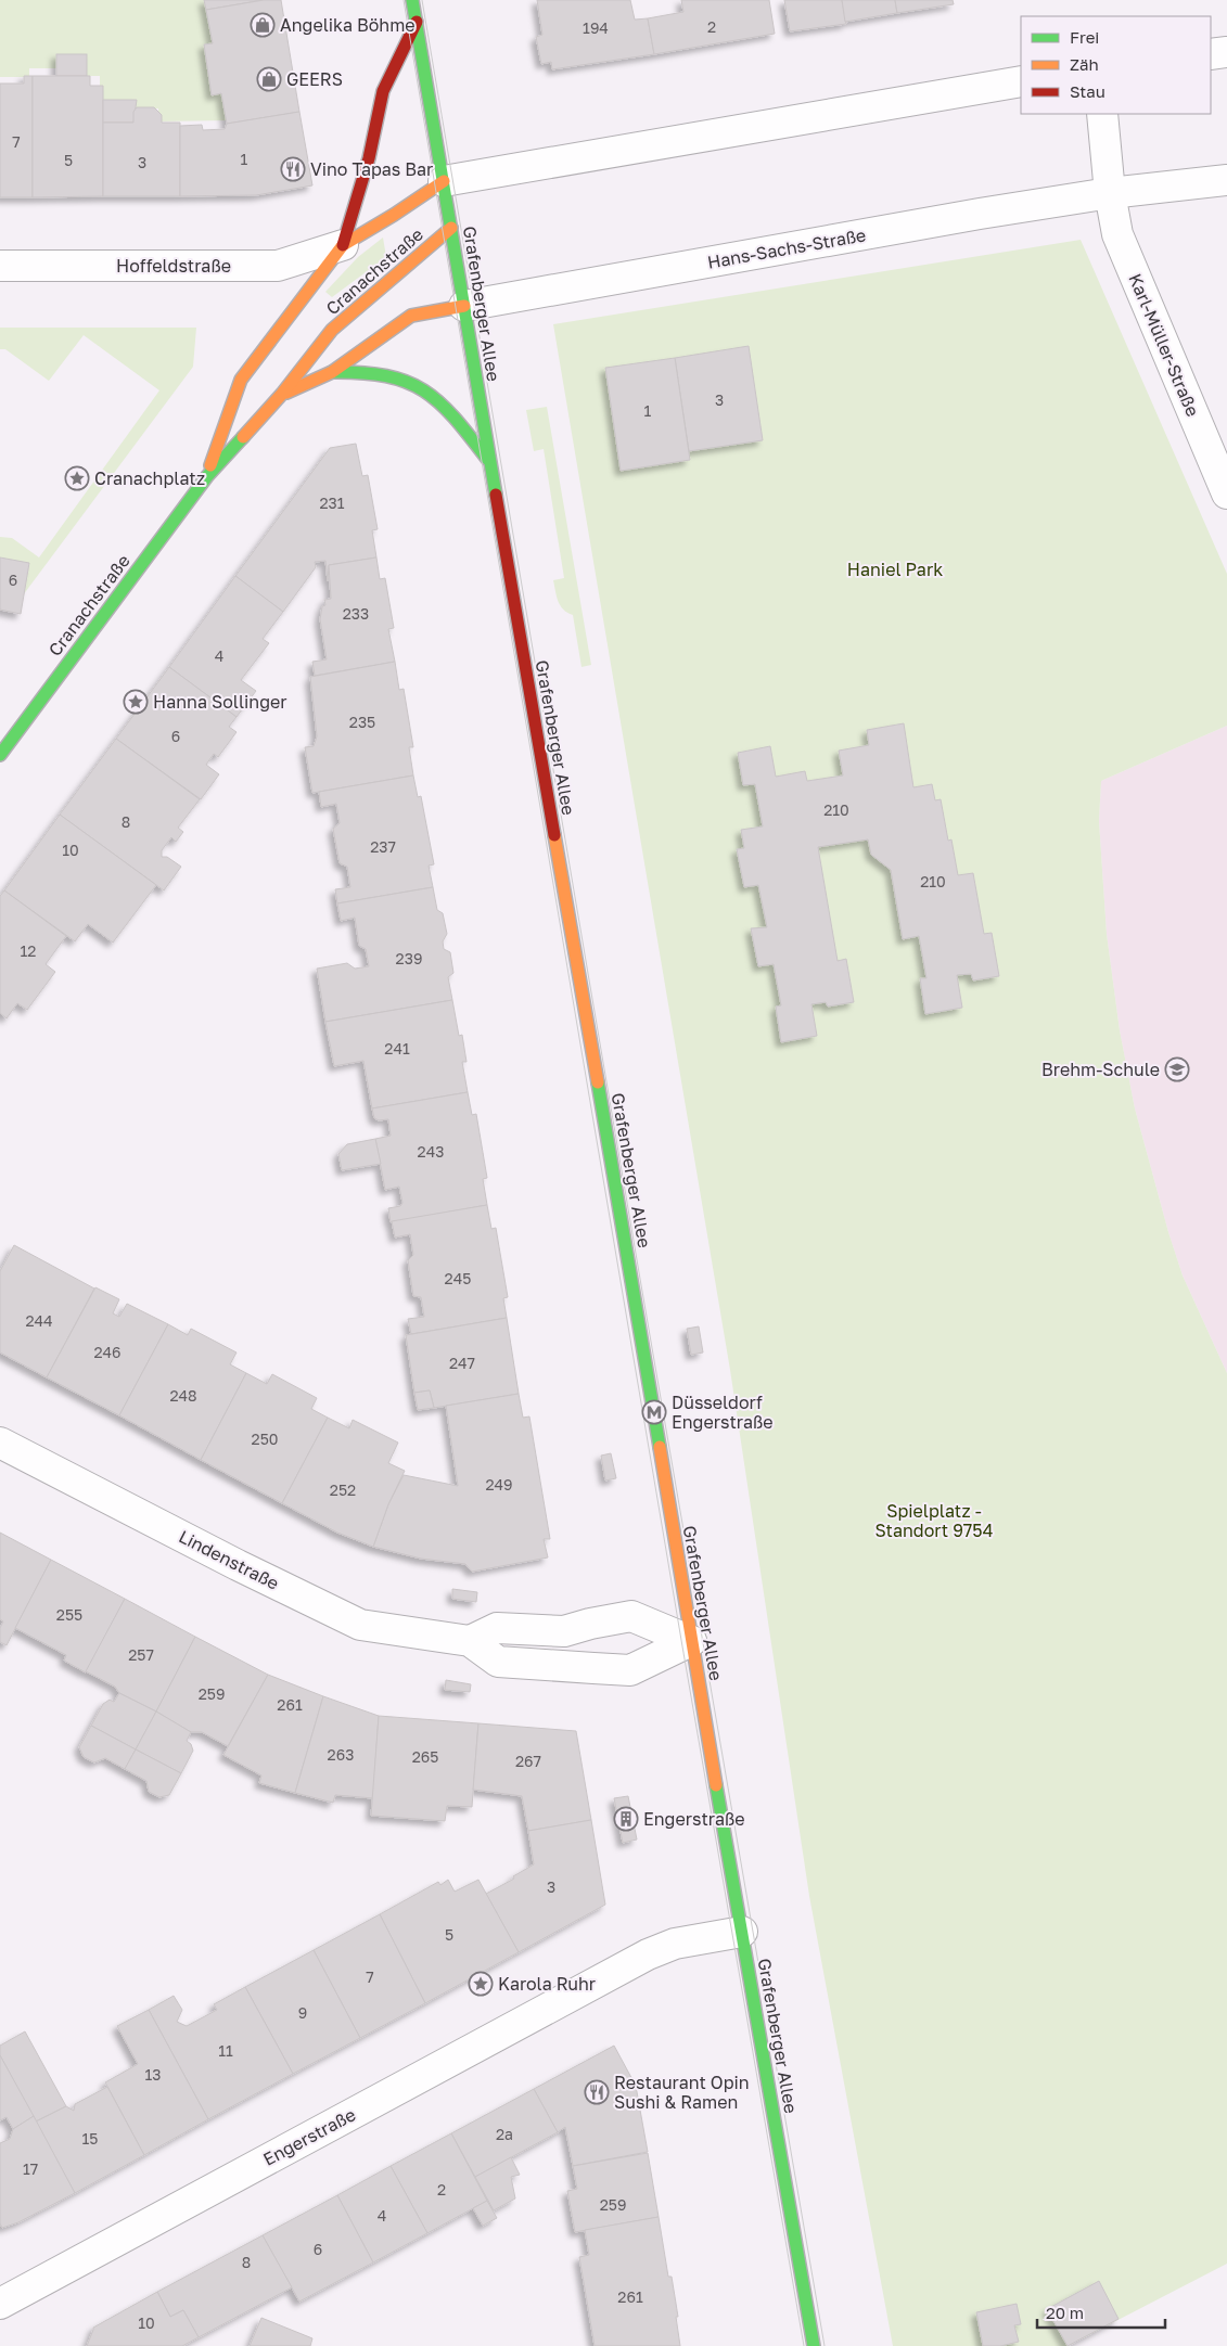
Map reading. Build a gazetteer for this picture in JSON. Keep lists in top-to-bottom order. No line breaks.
{"streets":{"main road":["Cranachstraße","Grafenberger Allee"],"street":["Hans-Sachs-Straße","Hoffeldstraße","Karl-Müller-Straße","Lindenstraße","Engerstraße"]},"crossings":[["Hans-Sachs-Straße","Cranachstraße"],["Hans-Sachs-Straße","Grafenberger Allee"],["Hans-Sachs-Straße","Karl-Müller-Straße"],["Hoffeldstraße","Cranachstraße"],["Cranachstraße","Grafenberger Allee"],["Grafenberger Allee","Lindenstraße"],["Grafenberger Allee","Engerstraße"]],"parks":["Haniel Park","Spielplatz - Standort 9754"],"places":{"shop":["Angelika Böhme","GEERS"],"restaurant":["Vino Tapas Bar","Restaurant Opin Sushi & Ramen"],"place":["Cranachplatz","Hanna Sollinger","Karola Ruhr"],"school or university":["Brehm-Schule"],"metro station":["Düsseldorf Engerstraße"],"building":["Engerstraße"]},"house_numbers":["2","194","7","1","5","3","3","1","231","6","233","4","235","6","210","8","237","10","210","12","239","241","243","245","244","246","247","248","250","249","252","255","257","259","261","263","265","267","3","5","7","9","11","13","2a","15","17","2","259","4","6","8","261","10"],"legend":["Frei","Zäh","Stau"],"scale_bar":"20 m"}
